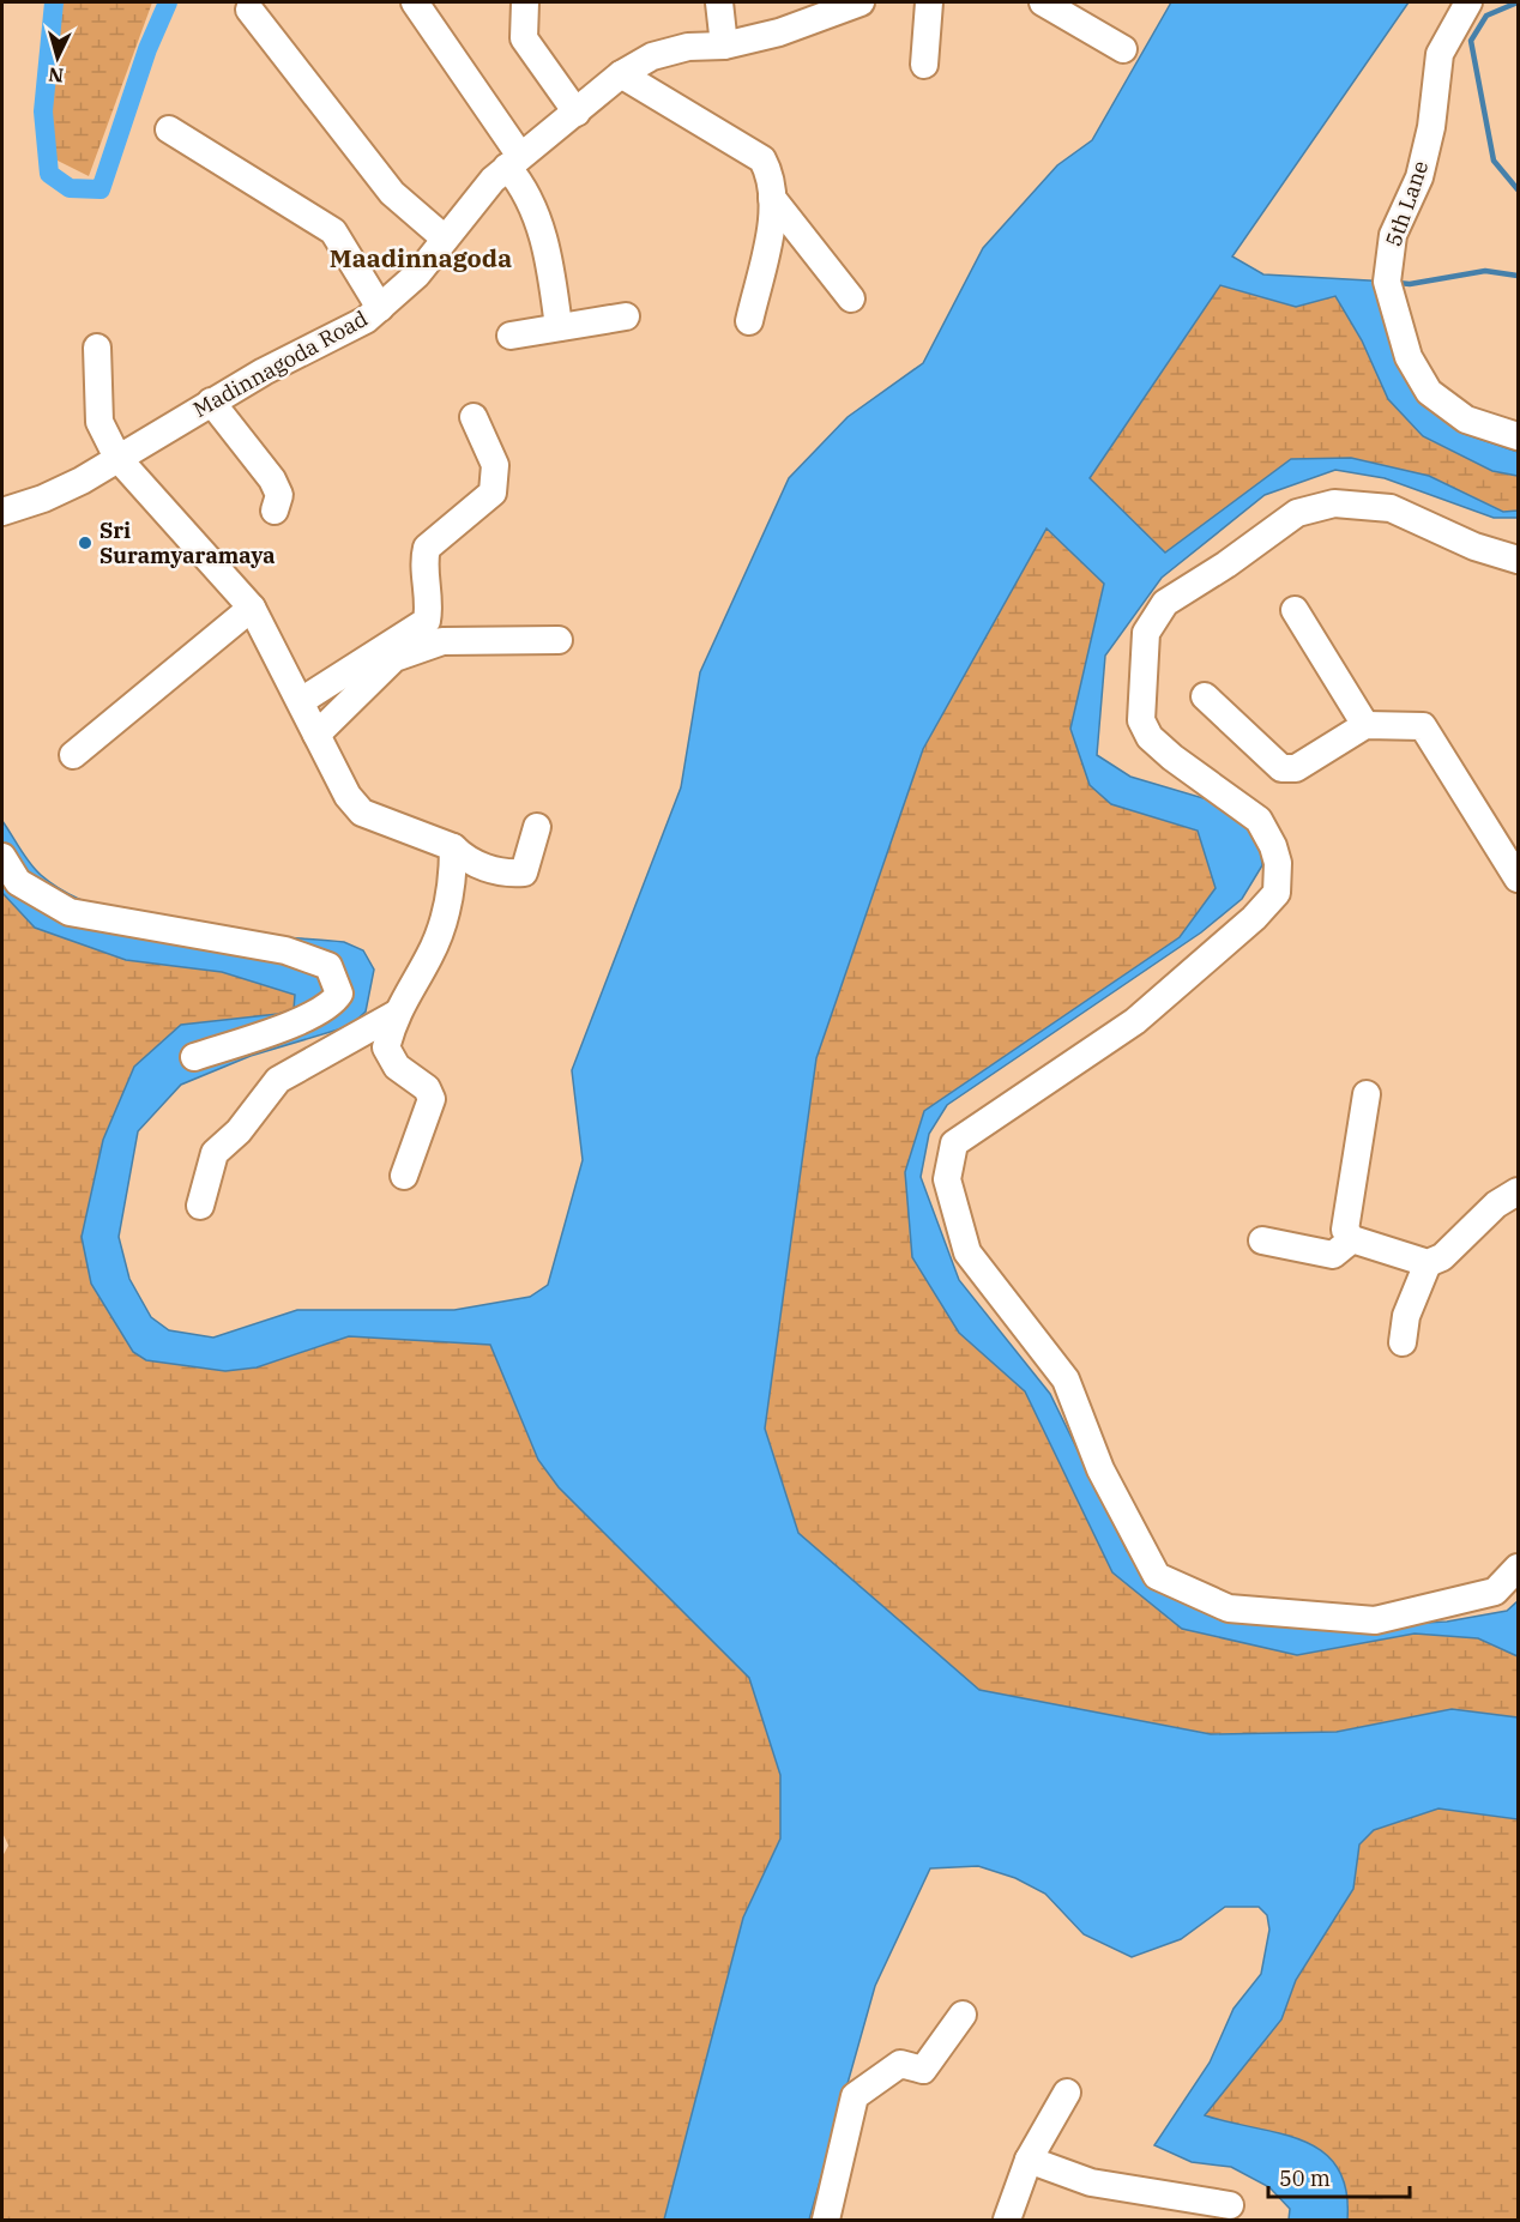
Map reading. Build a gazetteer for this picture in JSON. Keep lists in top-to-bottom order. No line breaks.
{"streets":{"street":["5th Lane","Madinnagoda Road"]},"districts":["Maadinnagoda"],"places":["Sri Suramyaramaya"],"scale_bar":"50 m","north":"bottom"}
